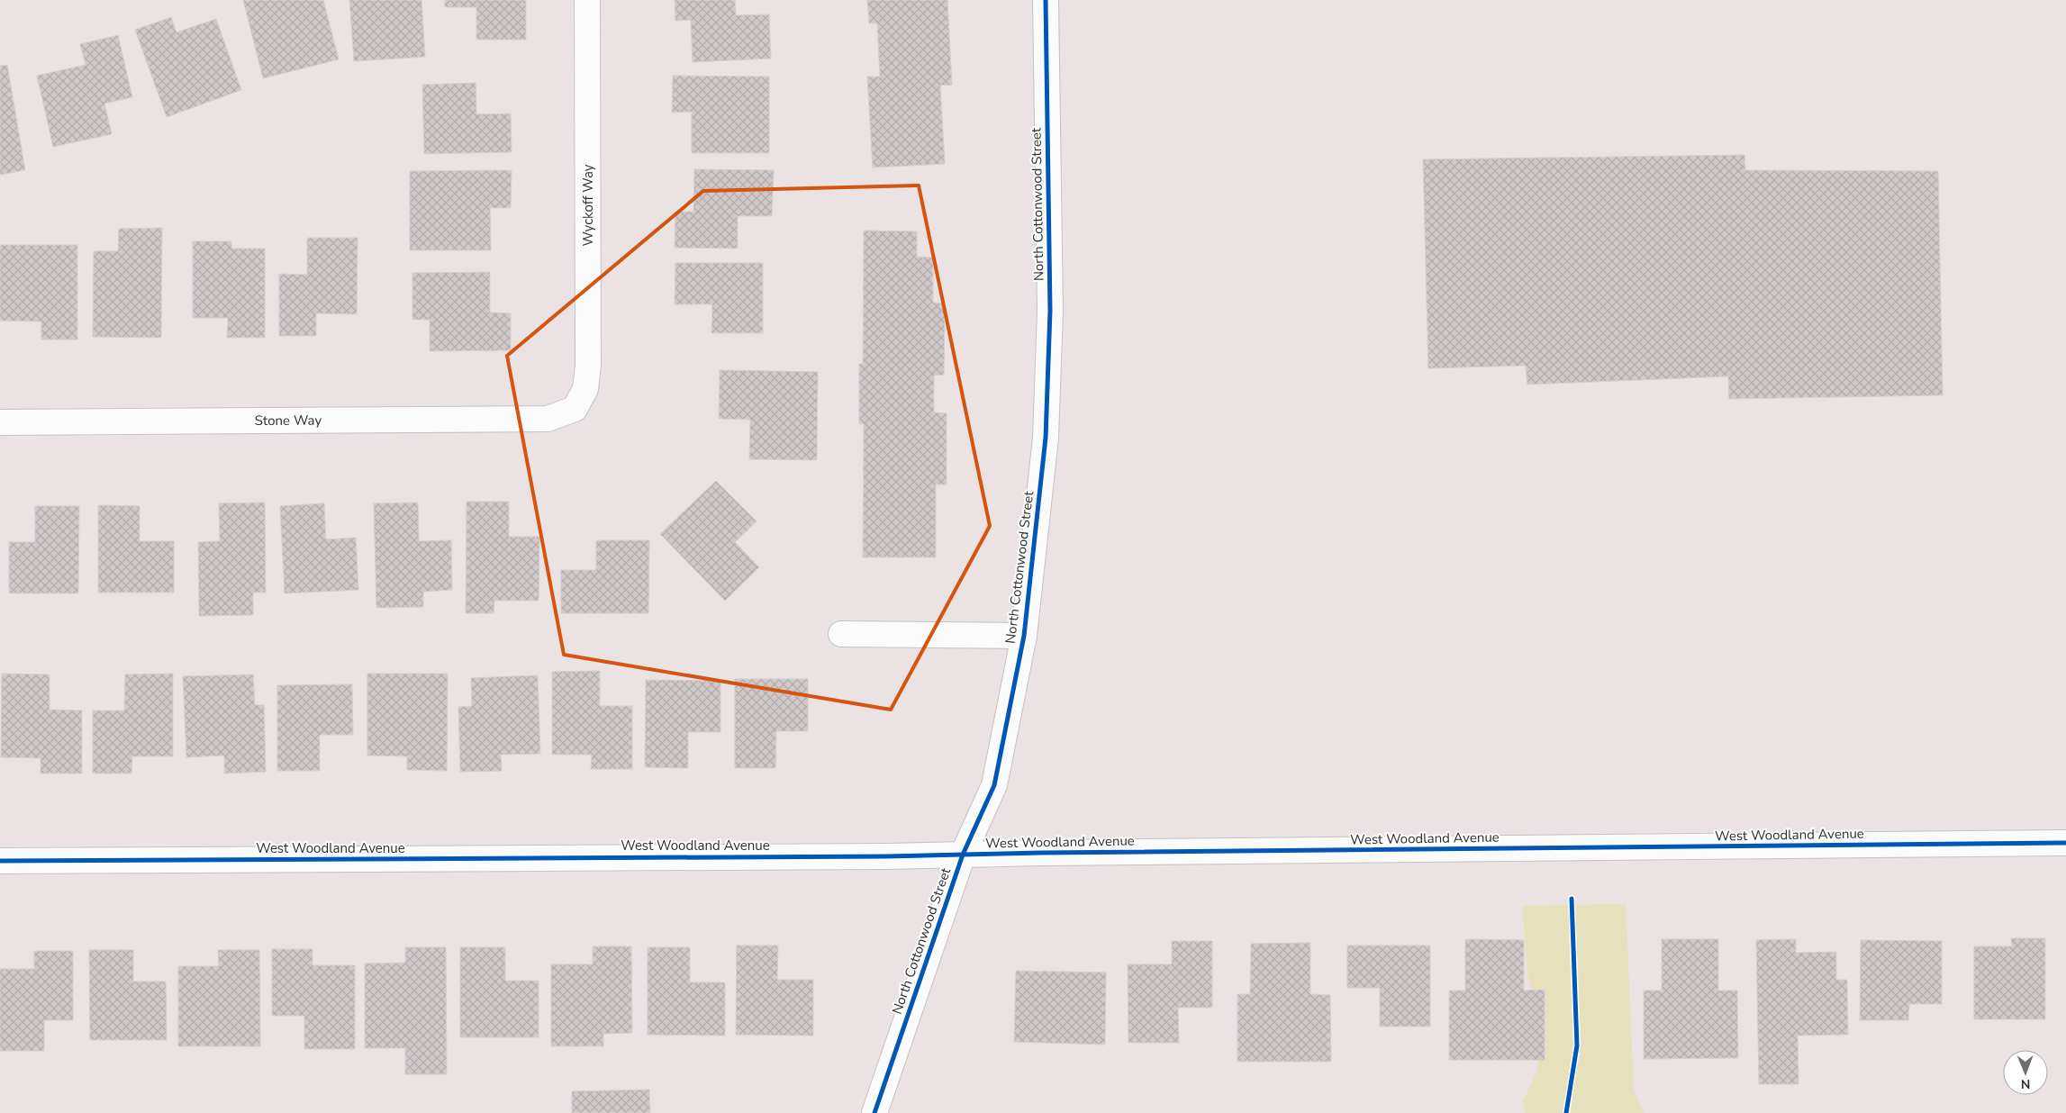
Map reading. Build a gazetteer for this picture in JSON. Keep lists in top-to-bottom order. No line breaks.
{"streets":{"street":["North Cottonwood Street","Wyckoff Way","Stone Way","West Woodland Avenue"]},"crossings":[["North Cottonwood Street","West Woodland Avenue"],["Wyckoff Way","Stone Way"]],"north":"bottom"}
